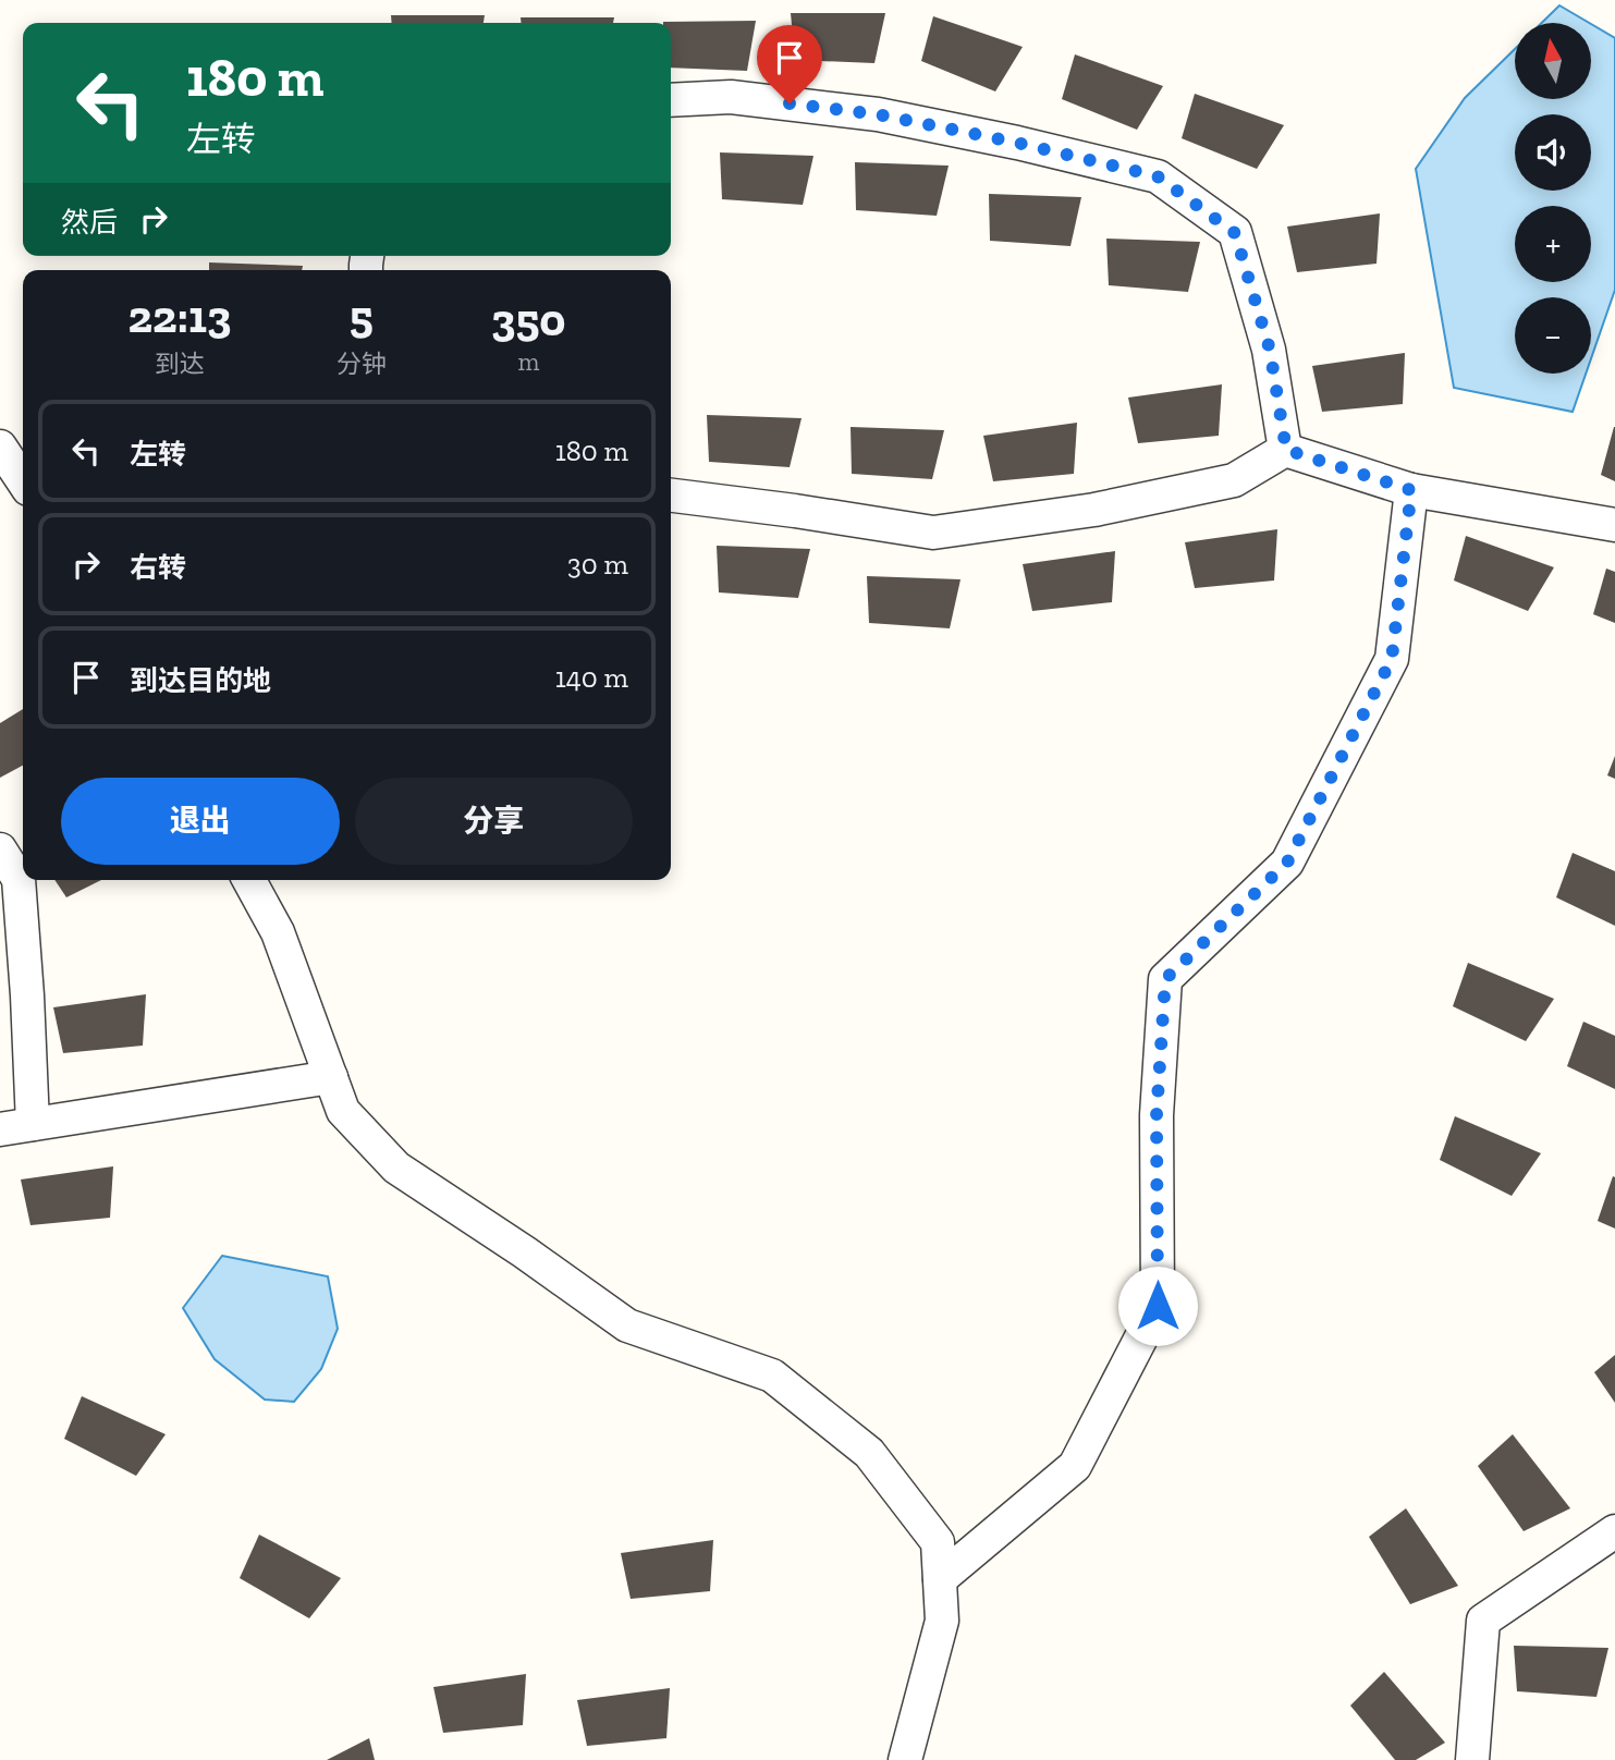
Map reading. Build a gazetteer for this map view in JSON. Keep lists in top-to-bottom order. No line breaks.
{"north":"top","page":{"map_buttons":["+","−"],"turn":["180 m","左转"],"then":"然后","eta":["22:13","到达","5","分钟","350","m"],"list":[{"name":"左转","value":"180 m"},{"name":"右转","value":"30 m"},{"name":"到达目的地","value":"140 m"}],"buttons":["退出","分享"]}}
